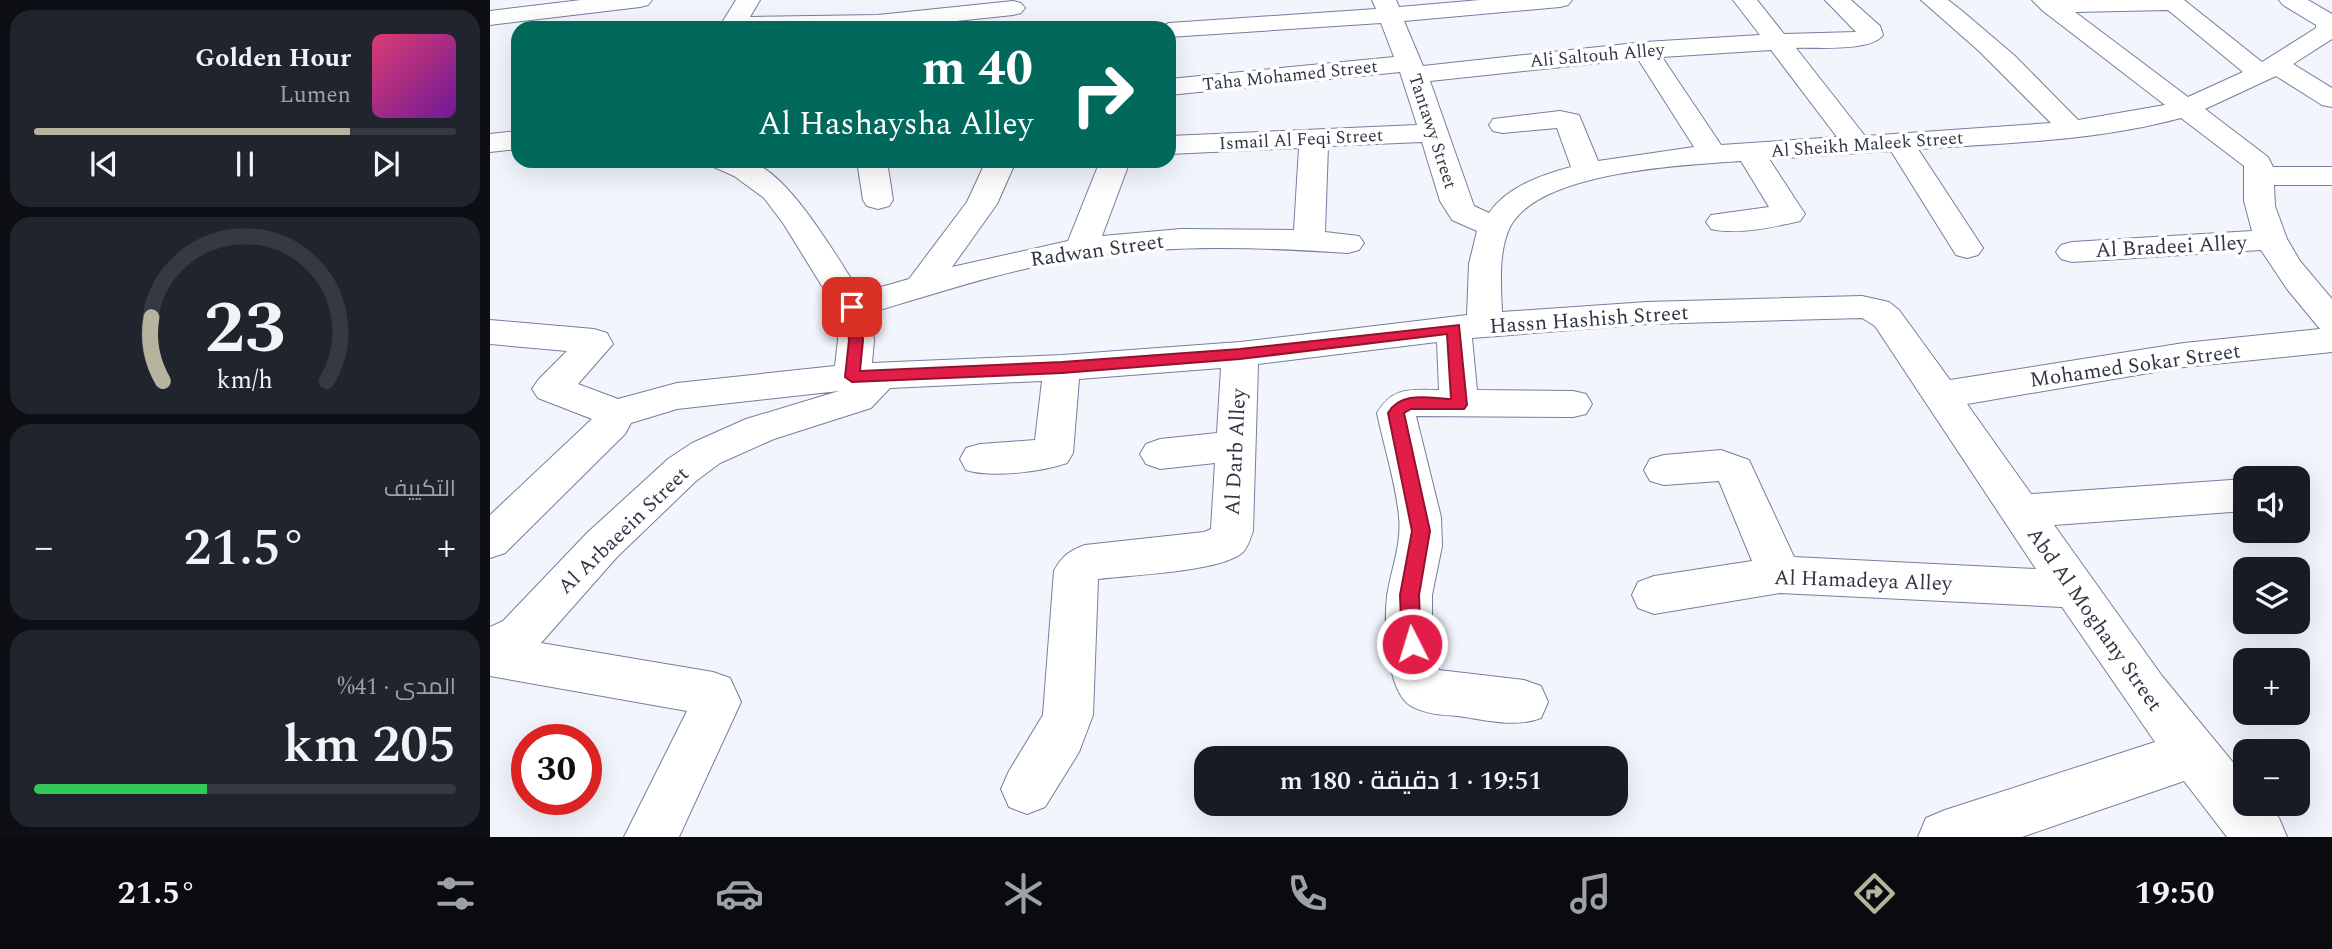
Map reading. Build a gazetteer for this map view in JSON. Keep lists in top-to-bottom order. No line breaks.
{"streets":{"street":["Ali Saltouh Alley","Taha Mohamed Street","Tantawy Street","Ismail Al Feqi Street","Al Sheikh Maleek Street","Al Bradeei Alley","Radwan Street","Hassn Hashish Street","Mohamed Sokar Street","Al Darb Alley","Al Arbaeein Street","Al Hamadeya Alley","Abd Al Moghany Street"]},"crossings":[["Ali Saltouh Alley","Taha Mohamed Street"],["Ali Saltouh Alley","Tantawy Street"],["Taha Mohamed Street","Tantawy Street"],["Tantawy Street","Ismail Al Feqi Street"],["Tantawy Street","Al Sheikh Maleek Street"],["Al Sheikh Maleek Street","Hassn Hashish Street"],["Hassn Hashish Street","Mohamed Sokar Street"],["Hassn Hashish Street","Al Darb Alley"],["Hassn Hashish Street","Al Arbaeein Street"],["Hassn Hashish Street","Abd Al Moghany Street"],["Mohamed Sokar Street","Abd Al Moghany Street"],["Al Hamadeya Alley","Abd Al Moghany Street"]],"page":{"turn":["40 m","Al Hashaysha Alley"],"song":["Golden Hour","Lumen"],"tile":["التكييف",["المدى · 41%","205 km"]],"map_buttons":["+","−"],"heat":["−","21.5°","+"],"limit":"30","trip":"19:51 · 1 دقيقة · 180 m","tabs":["19:50","21.5°"],"gauge":["23","km/h"]}}
